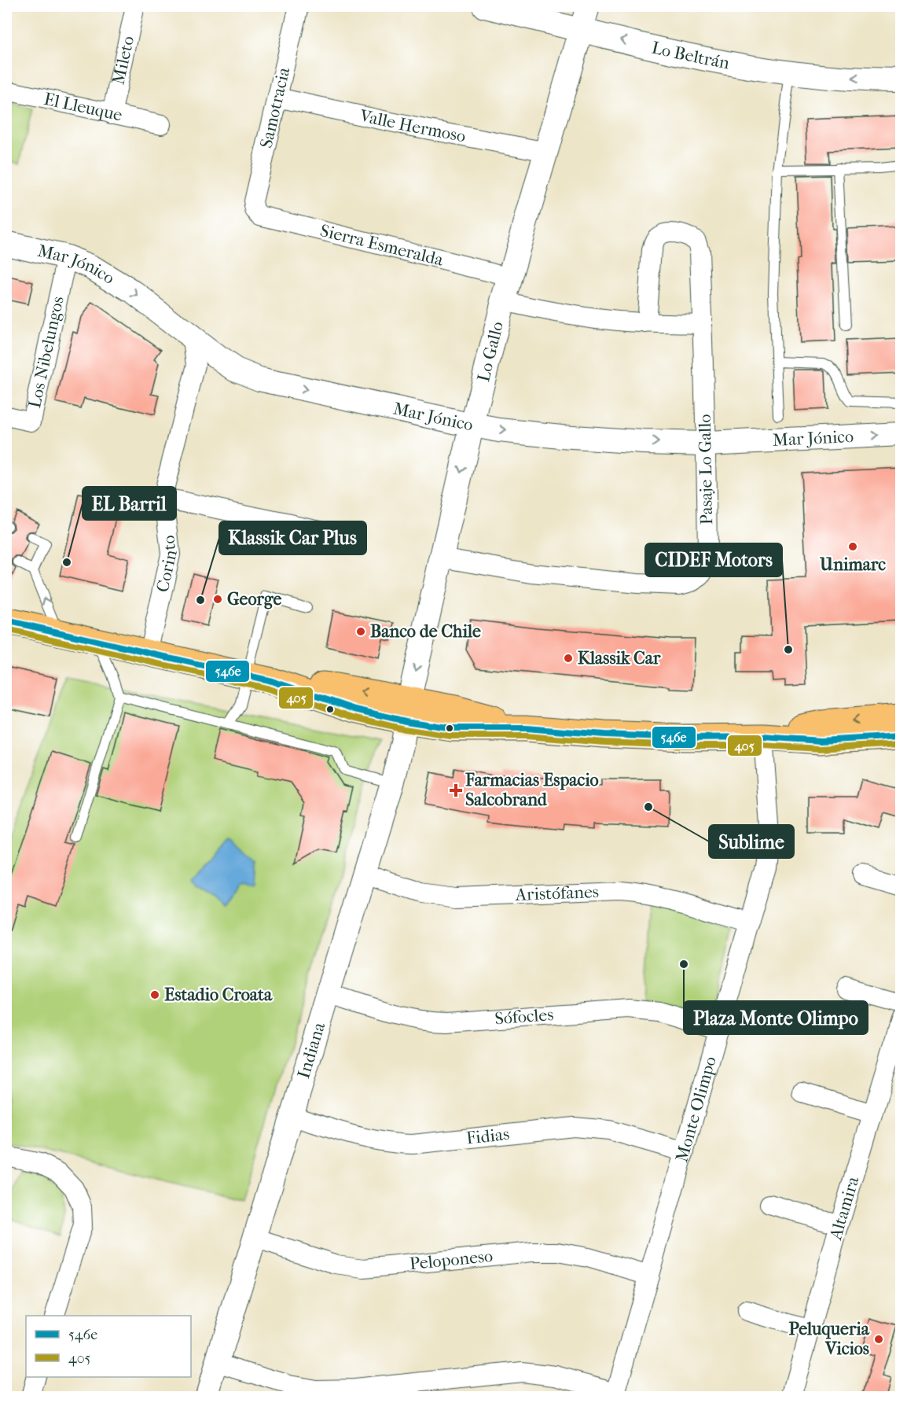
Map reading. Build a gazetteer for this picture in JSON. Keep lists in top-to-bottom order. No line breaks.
{"streets":{"street":["Lo Beltrán","Mileto","El Lleuque","Samotracia","Valle Hermoso","Sierra Esmeralda","Mar Jónico","Lo Gallo","Los Nibelungos","Pasaje Lo Gallo","Corinto","Aristófanes","Sófocles","Indiana","Monte Olimpo","Fidias","Altamira","Peloponeso"]},"crossings":[["Lo Beltrán","Lo Gallo"],["Mileto","El Lleuque"],["Samotracia","Valle Hermoso"],["Samotracia","Sierra Esmeralda"],["Valle Hermoso","Lo Gallo"],["Sierra Esmeralda","Lo Gallo"],["Mar Jónico","Lo Gallo"],["Mar Jónico","Los Nibelungos"],["Mar Jónico","Pasaje Lo Gallo"],["Mar Jónico","Corinto"],["Lo Gallo","Pasaje Lo Gallo"],["Lo Gallo","Indiana"],["Aristófanes","Indiana"],["Aristófanes","Monte Olimpo"],["Sófocles","Indiana"],["Sófocles","Monte Olimpo"],["Indiana","Fidias"],["Indiana","Peloponeso"],["Monte Olimpo","Fidias"],["Monte Olimpo","Peloponeso"]],"one_way":["Lo Beltrán","Lo Gallo"],"places":{"other":["Unimarc","EL Barril","George","Klassik Car Plus","Banco de Chile","CIDEF Motors","Klassik Car","Sublime","Plaza Monte Olimpo","Estadio Croata","Peluqueria Vicios"],"health":["Farmacias Espacio Salcobrand"]},"lines":["transit line 546e","transit line 405"],"legend":["546e","405"]}
